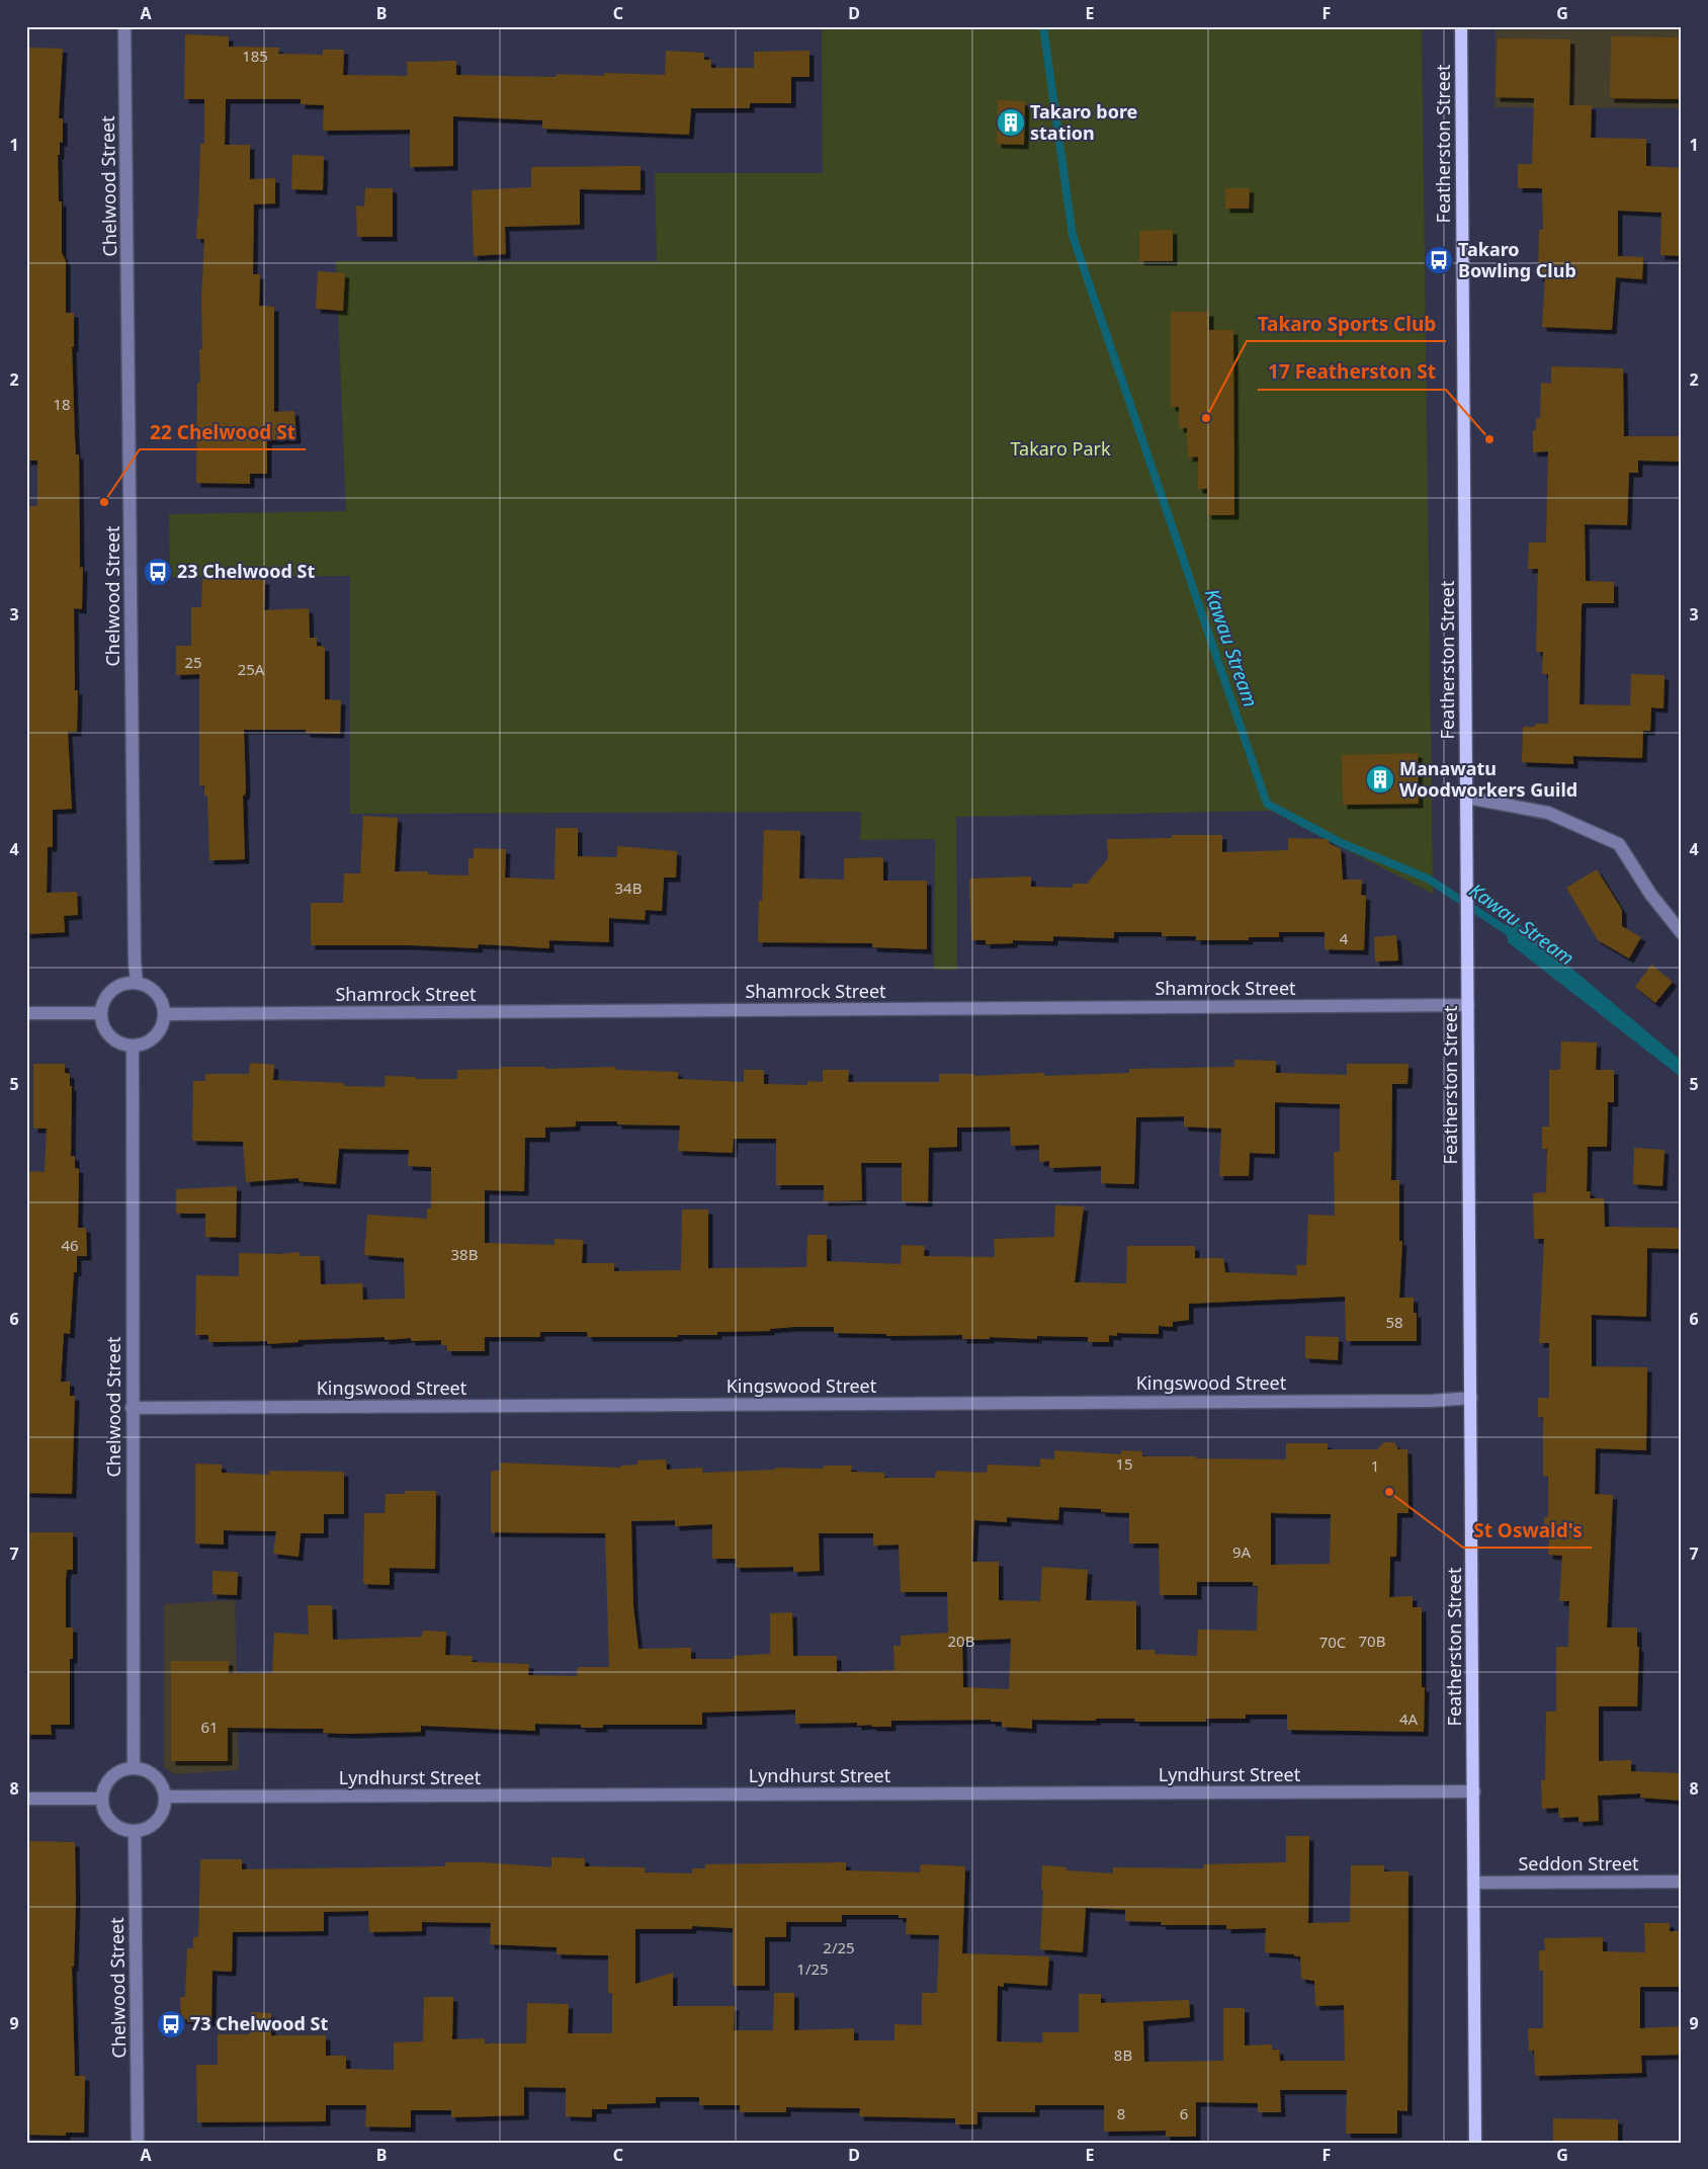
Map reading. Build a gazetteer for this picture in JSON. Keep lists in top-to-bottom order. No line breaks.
{"streets":{"main road":["Featherston Street"],"street":["Chelwood Street","Shamrock Street","Kingswood Street","Lyndhurst Street","Seddon Street"]},"crossings":[["Featherston Street","Shamrock Street"],["Featherston Street","Kingswood Street"],["Featherston Street","Lyndhurst Street"],["Featherston Street","Seddon Street"],["Chelwood Street","Shamrock Street"],["Chelwood Street","Kingswood Street"],["Chelwood Street","Lyndhurst Street"]],"water":["Kawau Stream"],"parks":["Takaro Park"],"places":{"building":["Takaro bore station","Manawatu Woodworkers Guild"],"bus stop":["Takaro Bowling Club","23 Chelwood St","73 Chelwood St"],"other":["Takaro Sports Club","17 Featherston St","22 Chelwood St","St Oswald's"]},"house_numbers":["185","18","25","25A","34B","4","46","38B","58","15","1","9A","20B","70B","70C","4A","61","2/25","1/25","8B","8","6"],"grid":{"columns":["A","B","C","D","E","F","G"],"rows":["1","2","3","4","5","6","7","8","9"]}}
